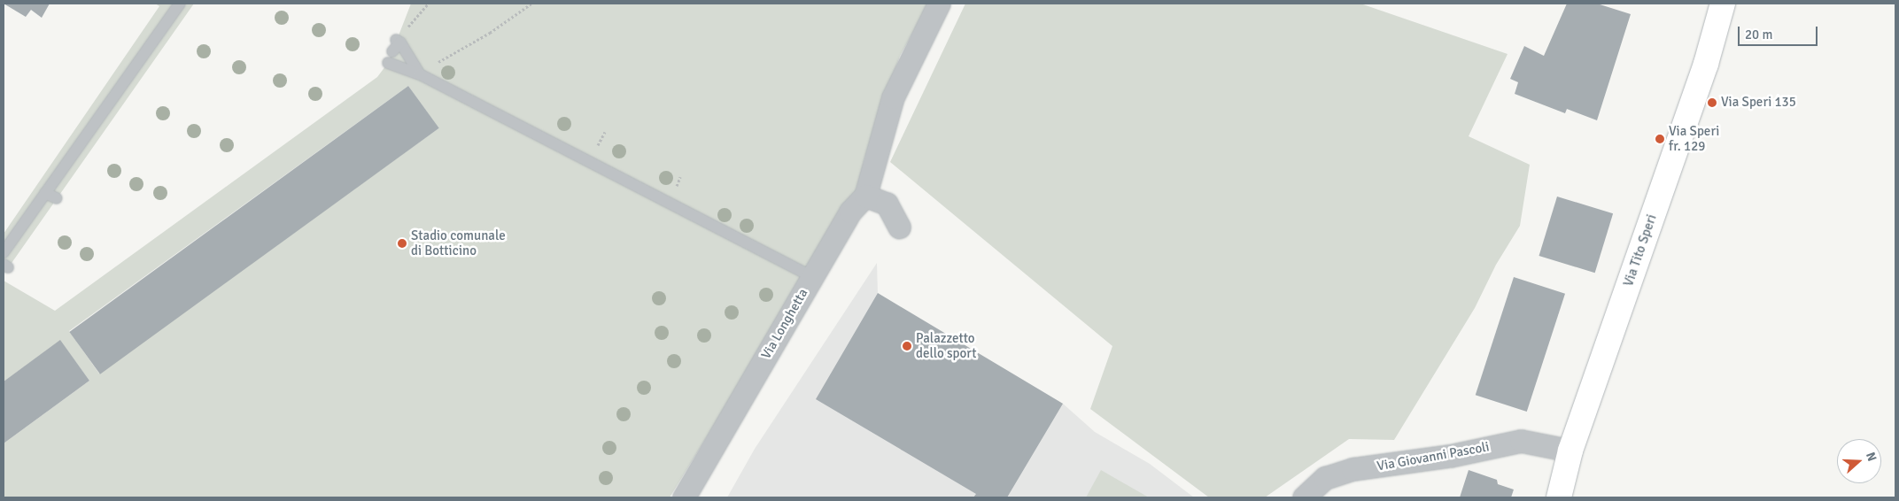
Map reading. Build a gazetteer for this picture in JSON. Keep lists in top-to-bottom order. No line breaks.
{"streets":{"street":["Via Tito Speri","Via Longhetta","Via Giovanni Pascoli"]},"crossings":[["Via Tito Speri","Via Giovanni Pascoli"]],"places":["Via Speri 135","Via Speri fr. 129","Stadio comunale di Botticino","Palazzetto dello sport"],"scale_bar":"20 m","north":"right"}
